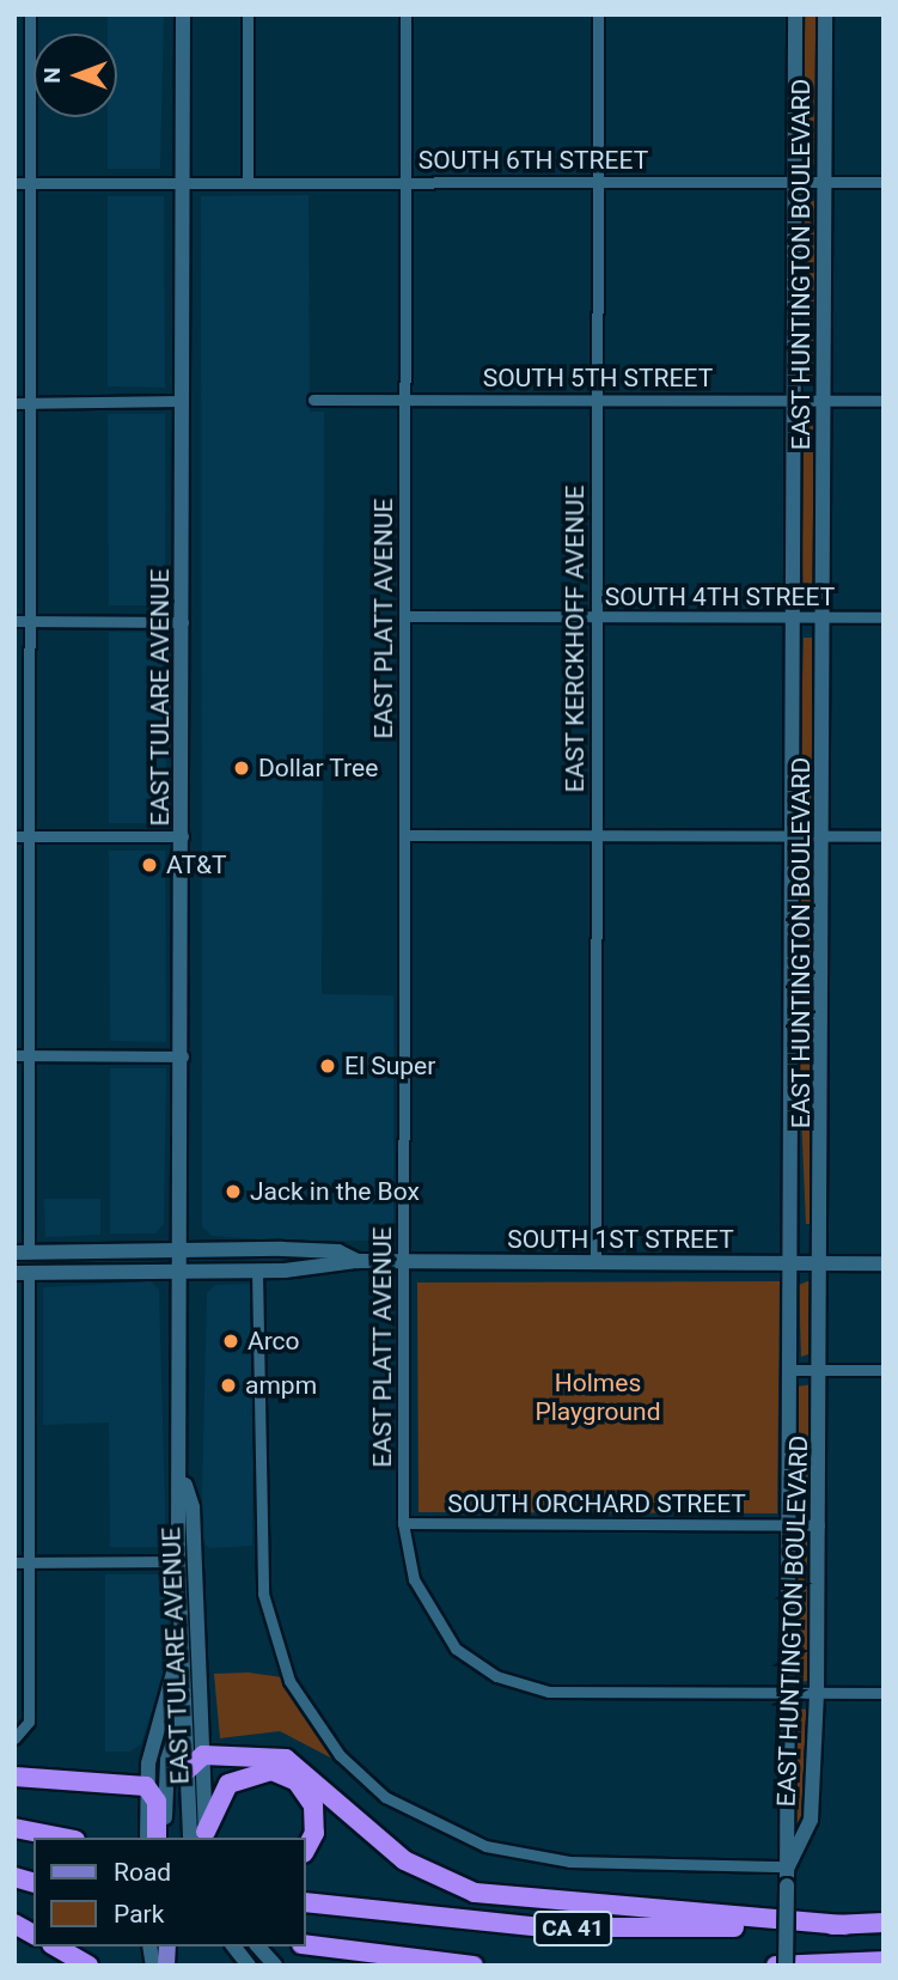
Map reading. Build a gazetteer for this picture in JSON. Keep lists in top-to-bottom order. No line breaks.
{"streets":{"highway":["CA 41"],"main road":["EAST HUNTINGTON BOULEVARD","EAST TULARE AVENUE","SOUTH 1ST STREET"],"street":["SOUTH 6TH STREET","SOUTH 5TH STREET","SOUTH 4TH STREET","EAST PLATT AVENUE","EAST KERCKHOFF AVENUE","SOUTH ORCHARD STREET"]},"crossings":[["SOUTH 6TH STREET","EAST HUNTINGTON BOULEVARD"],["SOUTH 6TH STREET","EAST PLATT AVENUE"],["SOUTH 6TH STREET","EAST KERCKHOFF AVENUE"],["SOUTH 6TH STREET","EAST TULARE AVENUE"],["EAST HUNTINGTON BOULEVARD","SOUTH 5TH STREET"],["EAST HUNTINGTON BOULEVARD","SOUTH 4TH STREET"],["EAST HUNTINGTON BOULEVARD","EAST PLATT AVENUE"],["EAST HUNTINGTON BOULEVARD","SOUTH 1ST STREET"],["EAST HUNTINGTON BOULEVARD","SOUTH ORCHARD STREET"],["SOUTH 5TH STREET","EAST PLATT AVENUE"],["SOUTH 5TH STREET","EAST KERCKHOFF AVENUE"],["SOUTH 4TH STREET","EAST PLATT AVENUE"],["SOUTH 4TH STREET","EAST KERCKHOFF AVENUE"],["EAST PLATT AVENUE","SOUTH 1ST STREET"],["EAST PLATT AVENUE","SOUTH ORCHARD STREET"],["EAST KERCKHOFF AVENUE","SOUTH 1ST STREET"],["EAST TULARE AVENUE","SOUTH 1ST STREET"]],"parks":["Holmes Playground"],"places":["Dollar Tree","AT&T","El Super","Jack in the Box","Arco","ampm"],"legend":["Road","Park"],"north":"left"}
